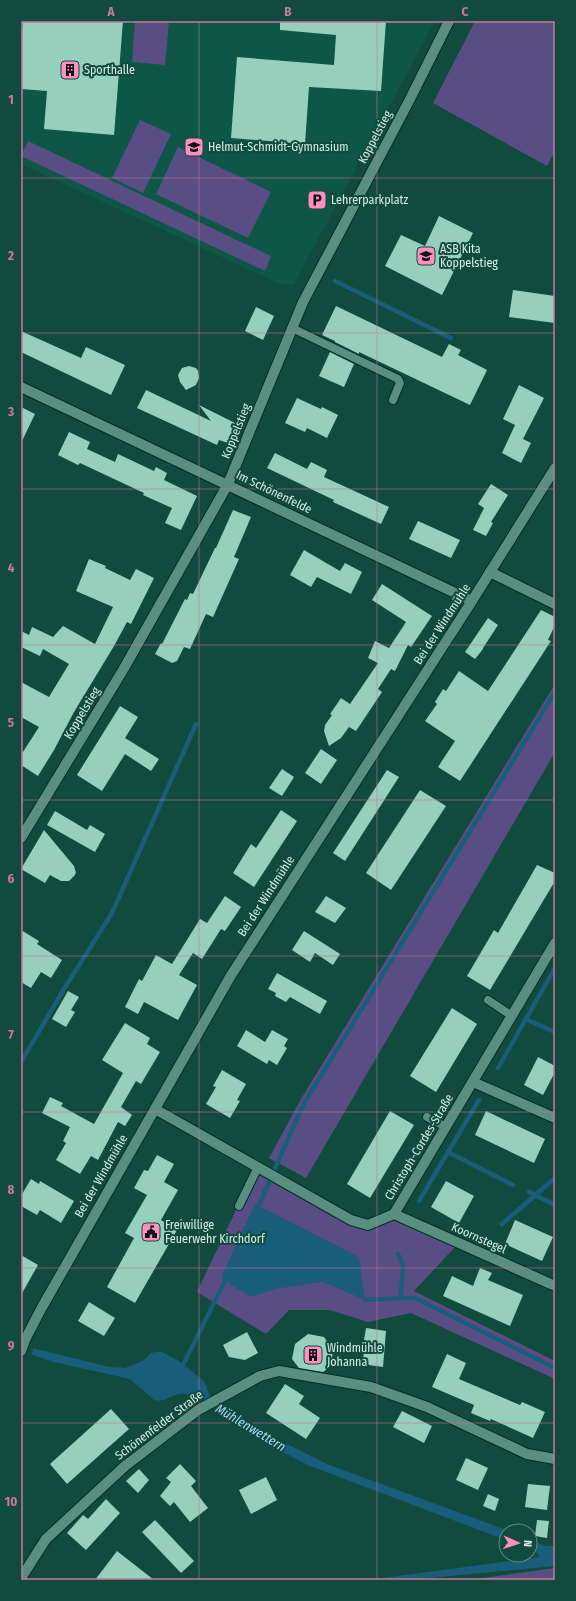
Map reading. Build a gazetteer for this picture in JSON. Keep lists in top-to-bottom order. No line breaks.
{"streets":{"street":["Koppelstieg","Im Schönenfelde","Bei der Windmühle","Christoph-Cordes-Straße","Koornstegel","Schönenfelder Straße"]},"crossings":[["Koppelstieg","Im Schönenfelde"],["Im Schönenfelde","Bei der Windmühle"],["Bei der Windmühle","Christoph-Cordes-Straße"],["Christoph-Cordes-Straße","Koornstegel"]],"water":["Mühlenwettern"],"places":{"building":["Sporthalle","Windmühle Johanna"],"school or university":["Helmut-Schmidt-Gymnasium","ASB Kita Koppelstieg"],"parking":["Lehrerparkplatz"],"public building":["Freiwillige Feuerwehr Kirchdorf"]},"north":"right","grid":{"columns":["A","B","C"],"rows":["1","2","3","4","5","6","7","8","9","10"]}}
